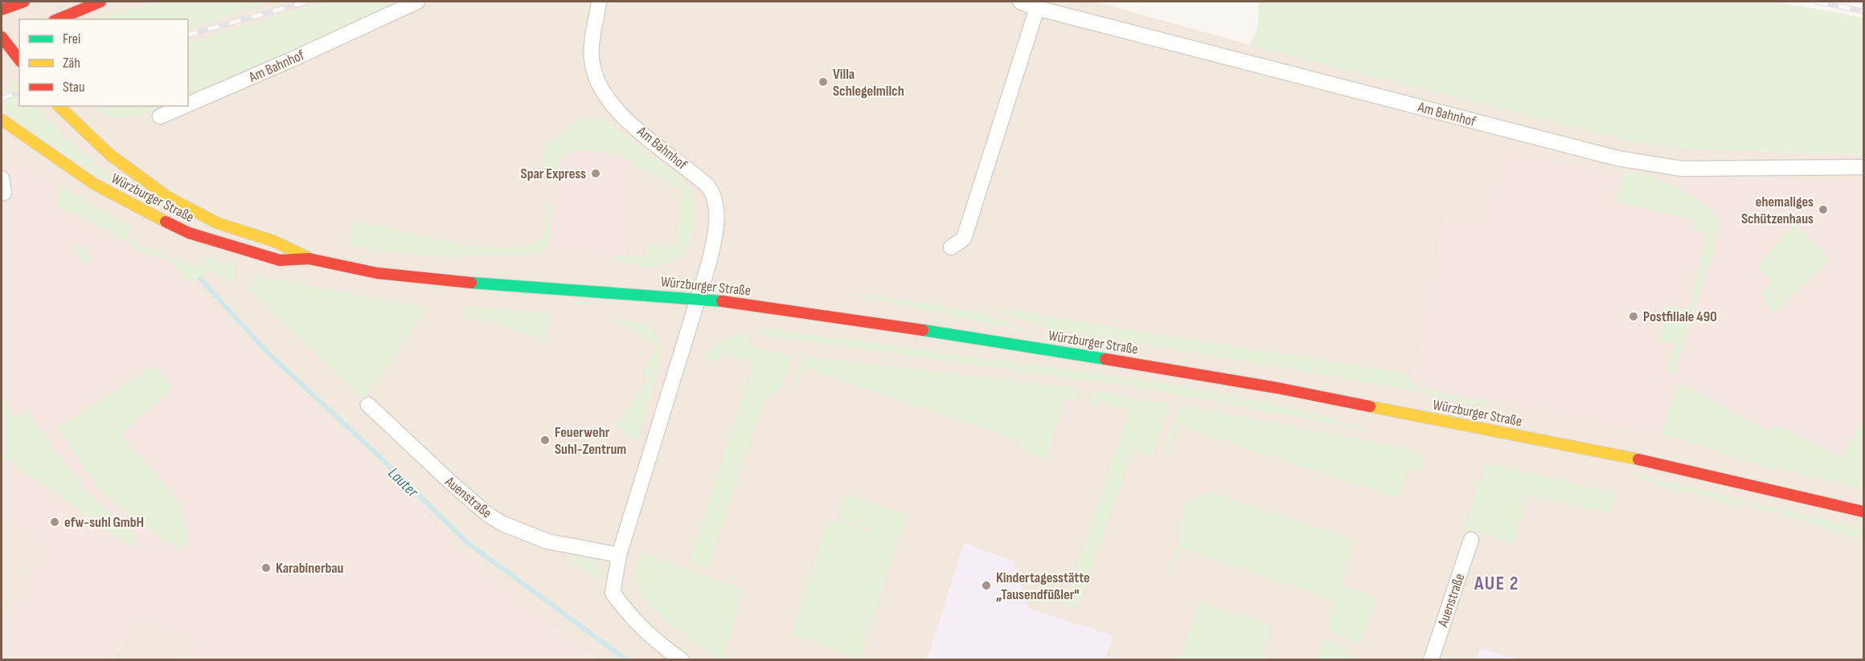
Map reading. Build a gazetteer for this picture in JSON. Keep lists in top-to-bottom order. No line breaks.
{"streets":{"main road":["Würzburger Straße"],"street":["Am Bahnhof","Auenstraße"]},"crossings":[["Am Bahnhof","Würzburger Straße"]],"districts":["AUE 2"],"water":["Lauter"],"places":["Villa Schlegelmilch","Spar Express","ehemaliges Schützenhaus","Postfiliale 490","Feuerwehr Suhl-Zentrum","efw-suhl GmbH","Karabinerbau","Kindertagesstätte „Tausendfüßler\""],"legend":["Frei","Zäh","Stau"]}
